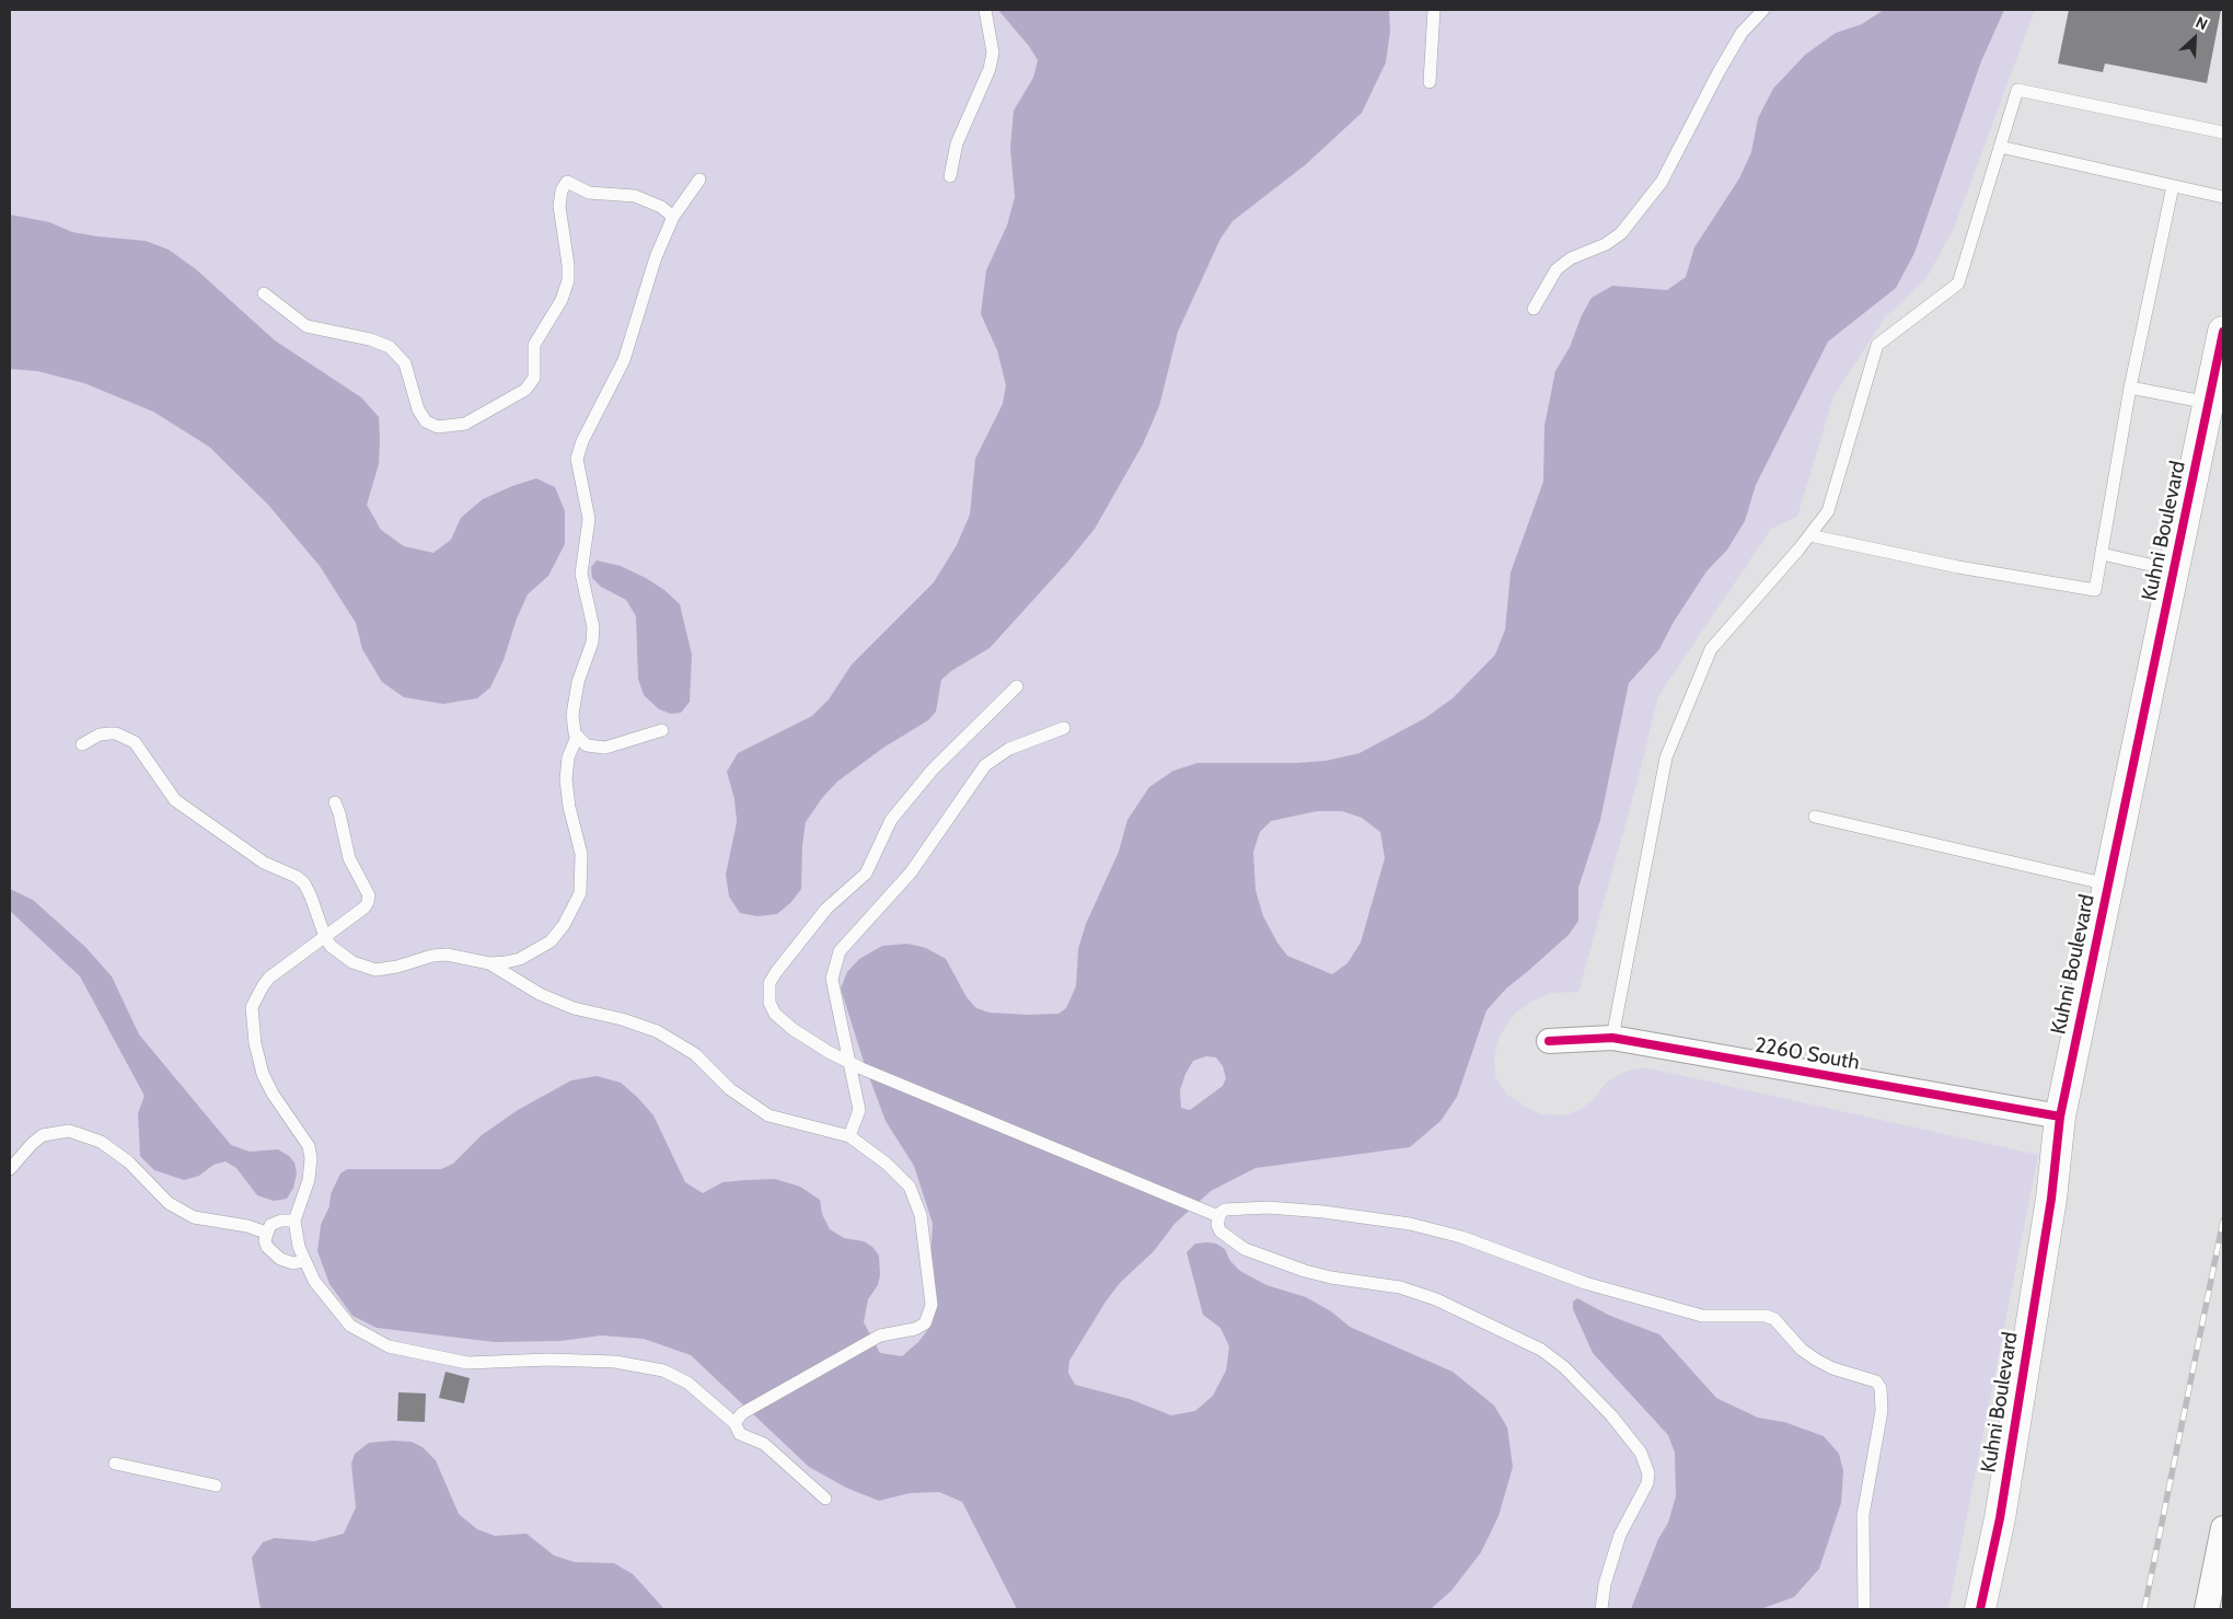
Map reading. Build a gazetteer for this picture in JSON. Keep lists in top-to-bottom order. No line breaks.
{"streets":{"street":["Kuhni Boulevard","2260 South"]},"crossings":[["Kuhni Boulevard","2260 South"]],"north":"top right"}
